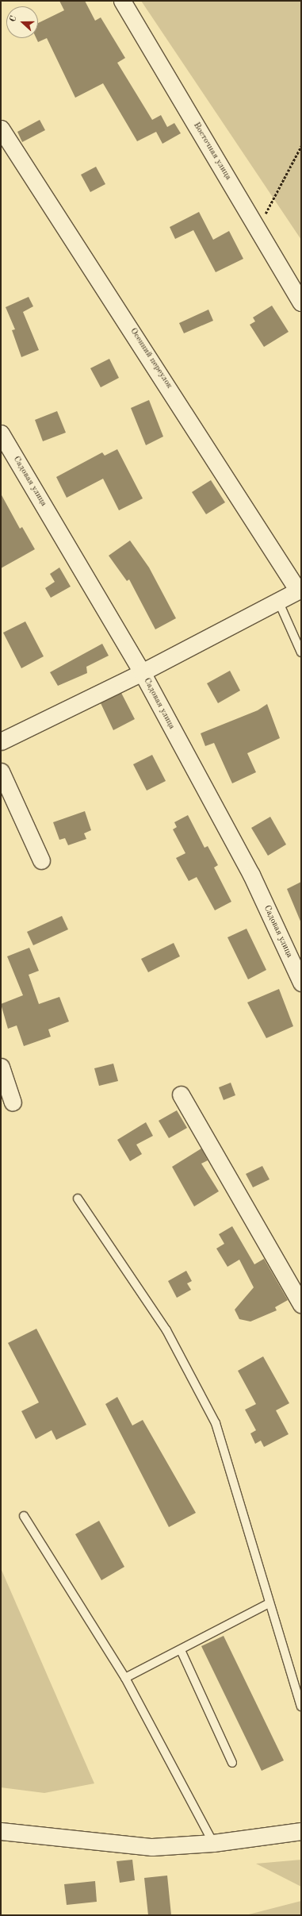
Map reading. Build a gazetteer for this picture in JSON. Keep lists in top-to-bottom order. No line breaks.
{"streets":{"street":["Восточная улица","Осенний переулок","Садовая улица"]},"north":"left"}
